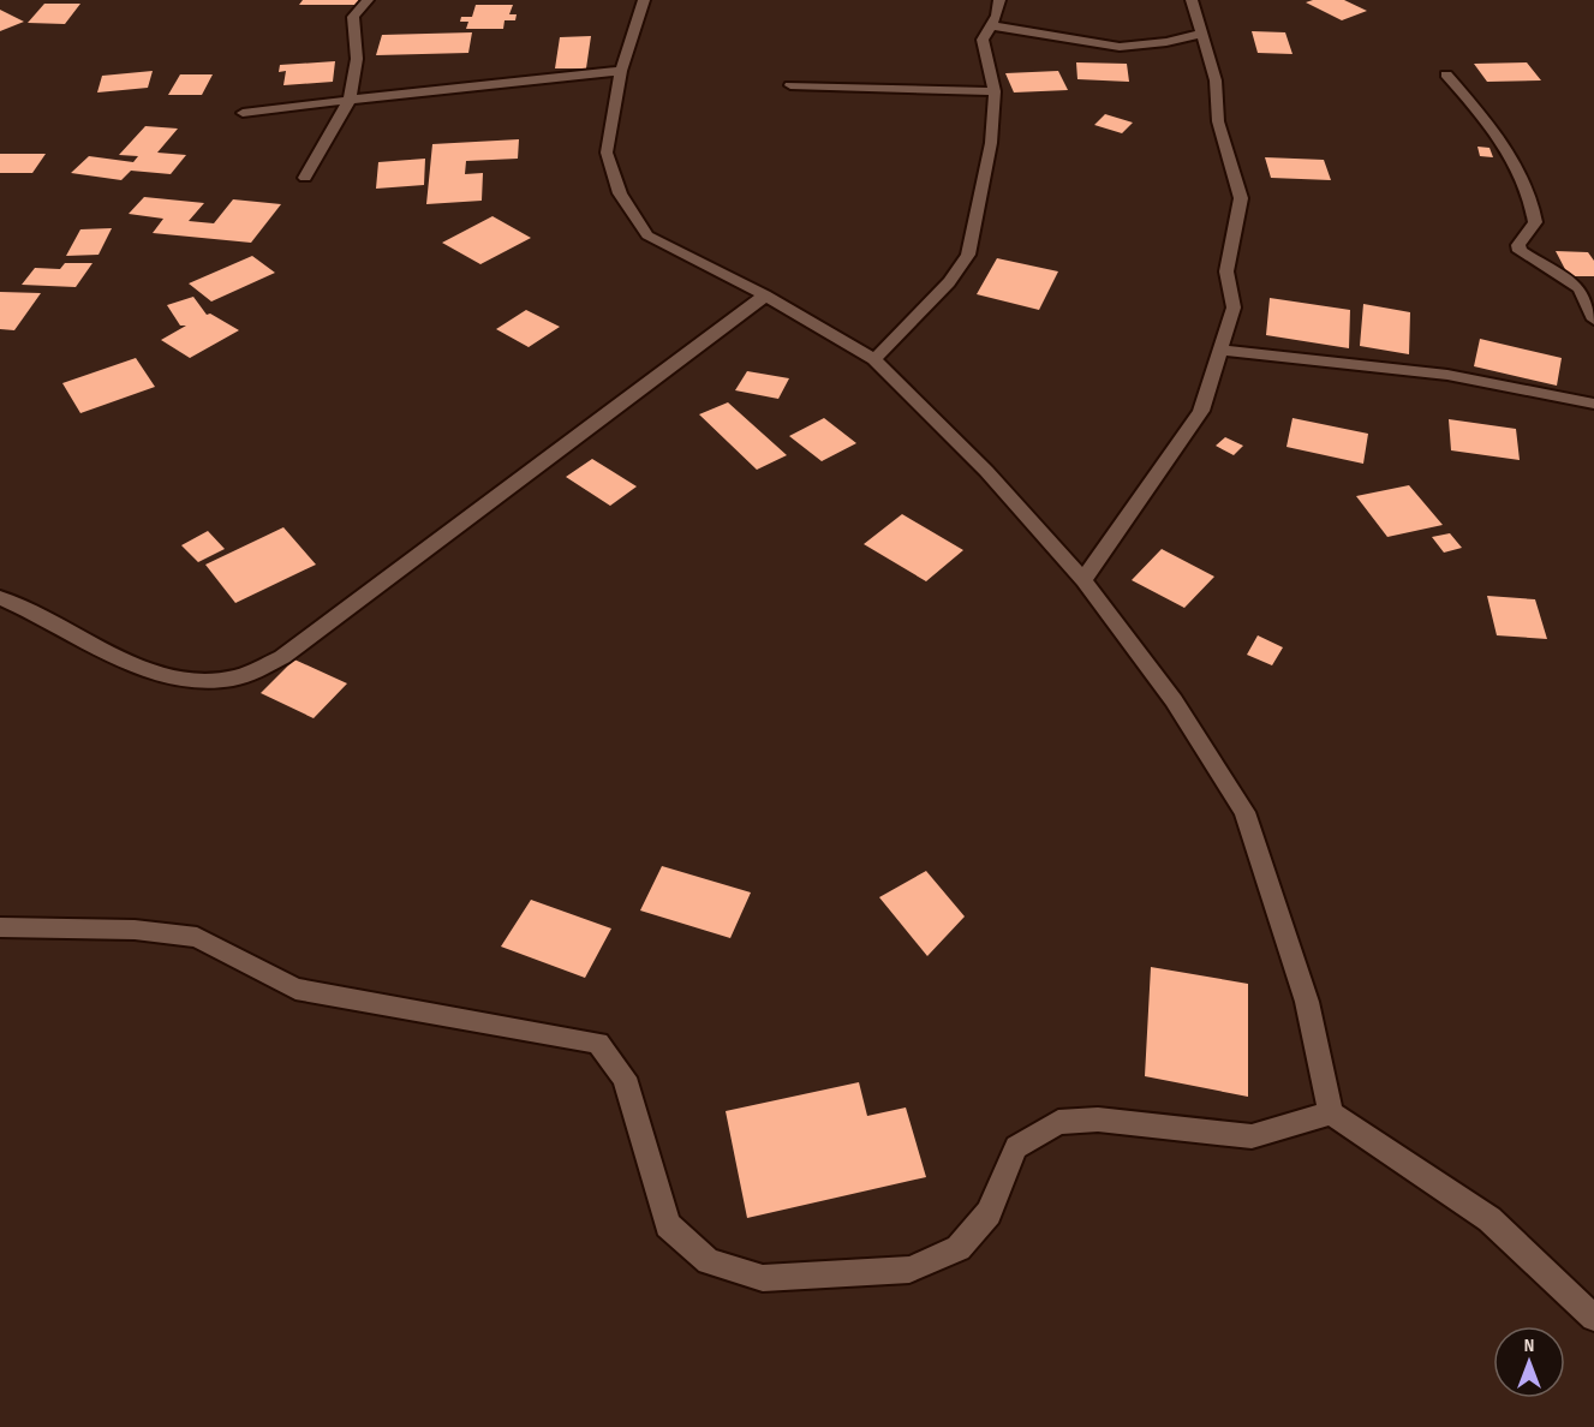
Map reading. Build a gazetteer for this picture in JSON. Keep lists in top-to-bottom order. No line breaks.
{"north":"top"}
